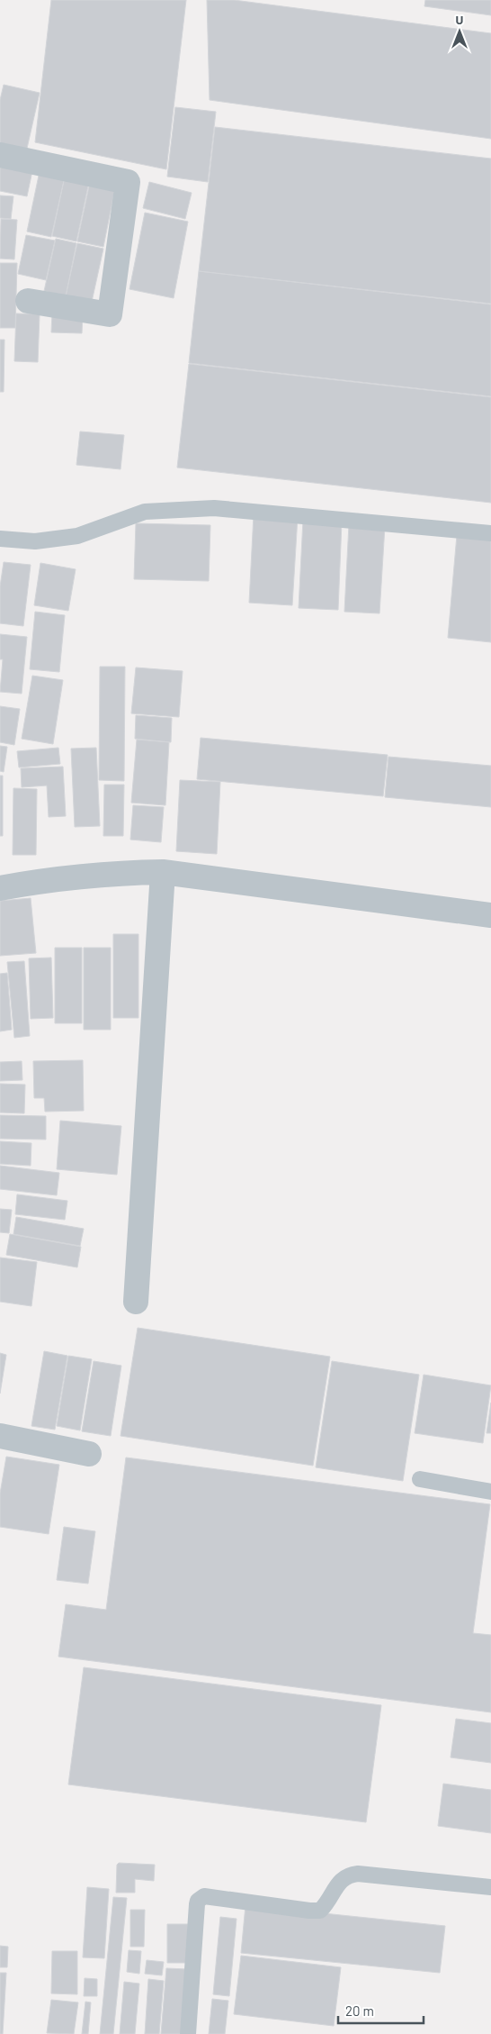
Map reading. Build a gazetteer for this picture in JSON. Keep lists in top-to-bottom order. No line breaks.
{"scale_bar":"20 m","north":"top"}
